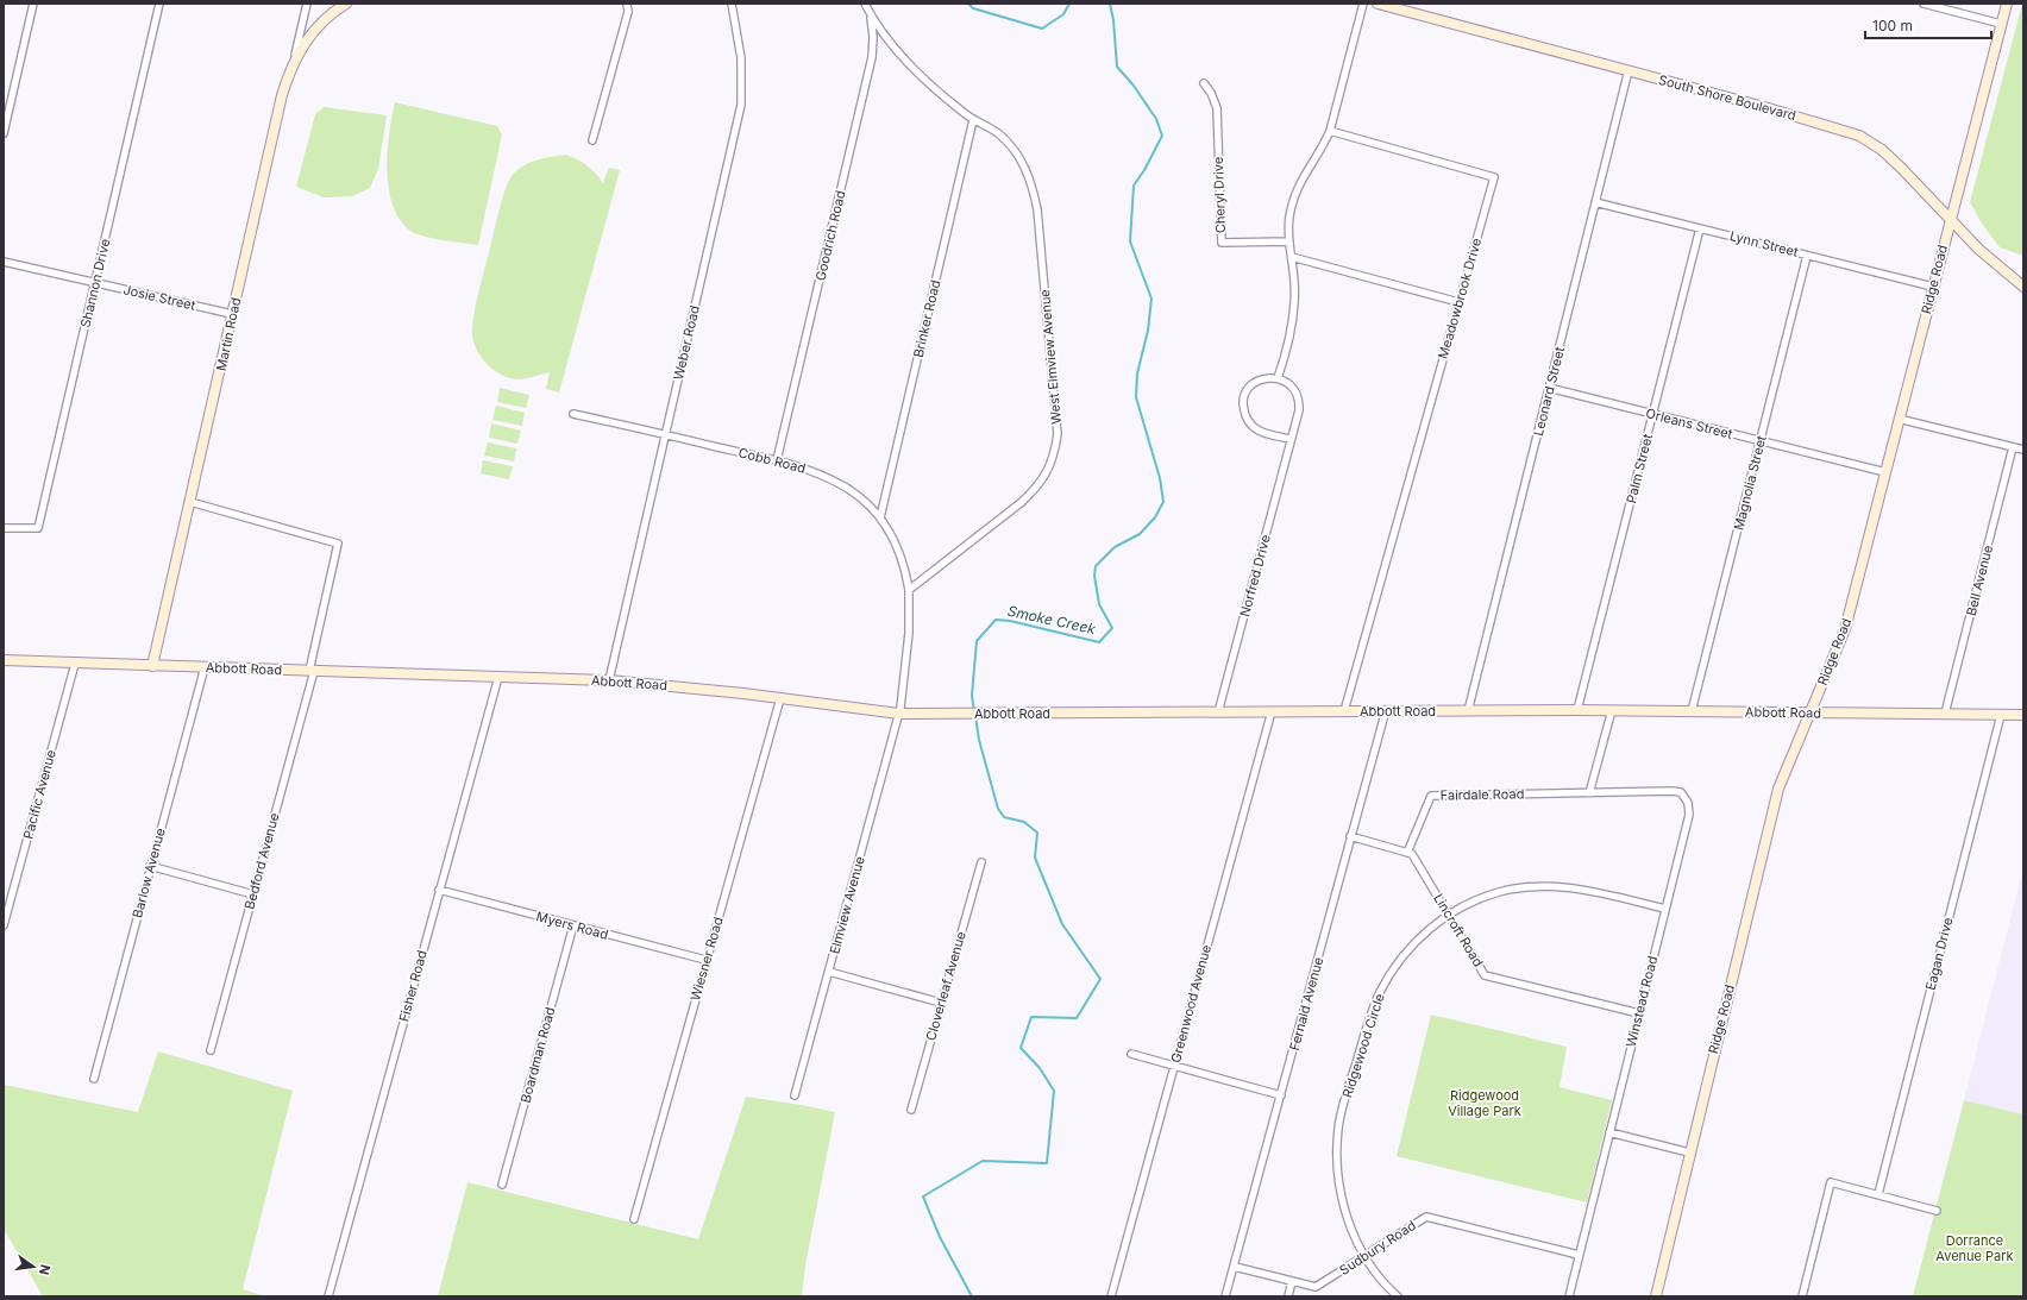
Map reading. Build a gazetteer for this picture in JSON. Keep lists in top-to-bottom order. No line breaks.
{"streets":{"street":["South Shore Boulevard","Cheryl Drive","Goodrich Road","Lynn Street","Ridge Road","Shannon Drive","Josie Street","Meadowbrook Drive","Brinker Road","Martin Road","Weber Road","West Elmview Avenue","Leonard Street","Orleans Street","Cobb Road","Palm Street","Magnolia Street","Norfred Drive","Bell Avenue","Abbott Road","Pacific Avenue","Fairdale Road","Bedford Avenue","Barlow Avenue","Elmview Avenue","Myers Road","Lincroft Road","Eagan Drive","Wiesner Road","Fisher Road","Cloverleaf Avenue","Winstead Road","Greenwood Avenue","Fernald Avenue","Ridgewood Circle","Boardman Road","Sudbury Road"]},"crossings":[["South Shore Boulevard","Ridge Road"],["South Shore Boulevard","Leonard Street"],["Goodrich Road","West Elmview Avenue"],["Goodrich Road","Cobb Road"],["Lynn Street","Ridge Road"],["Lynn Street","Leonard Street"],["Lynn Street","Palm Street"],["Lynn Street","Magnolia Street"],["Ridge Road","Orleans Street"],["Ridge Road","Abbott Road"],["Shannon Drive","Josie Street"],["Josie Street","Martin Road"],["Meadowbrook Drive","Abbott Road"],["Brinker Road","West Elmview Avenue"],["Brinker Road","Cobb Road"],["Martin Road","Abbott Road"],["Martin Road","Bedford Avenue"],["Weber Road","Cobb Road"],["Weber Road","Abbott Road"],["West Elmview Avenue","Cobb Road"],["Leonard Street","Orleans Street"],["Leonard Street","Abbott Road"],["Orleans Street","Palm Street"],["Orleans Street","Magnolia Street"],["Palm Street","Abbott Road"],["Magnolia Street","Abbott Road"],["Norfred Drive","Abbott Road"],["Bell Avenue","Abbott Road"],["Abbott Road","Pacific Avenue"],["Abbott Road","Bedford Avenue"],["Abbott Road","Barlow Avenue"],["Abbott Road","Elmview Avenue"],["Abbott Road","Eagan Drive"],["Abbott Road","Wiesner Road"],["Abbott Road","Fisher Road"],["Abbott Road","Greenwood Avenue"],["Abbott Road","Fernald Avenue"],["Fairdale Road","Lincroft Road"],["Fairdale Road","Winstead Road"],["Myers Road","Wiesner Road"],["Myers Road","Fisher Road"],["Myers Road","Boardman Road"],["Lincroft Road","Winstead Road"],["Lincroft Road","Ridgewood Circle"],["Winstead Road","Ridgewood Circle"],["Winstead Road","Sudbury Road"],["Fernald Avenue","Sudbury Road"],["Ridgewood Circle","Sudbury Road"]],"water":["Smoke Creek"],"parks":["Ridgewood Village Park","Dorrance Avenue Park"],"scale_bar":"100 m","north":"right"}
